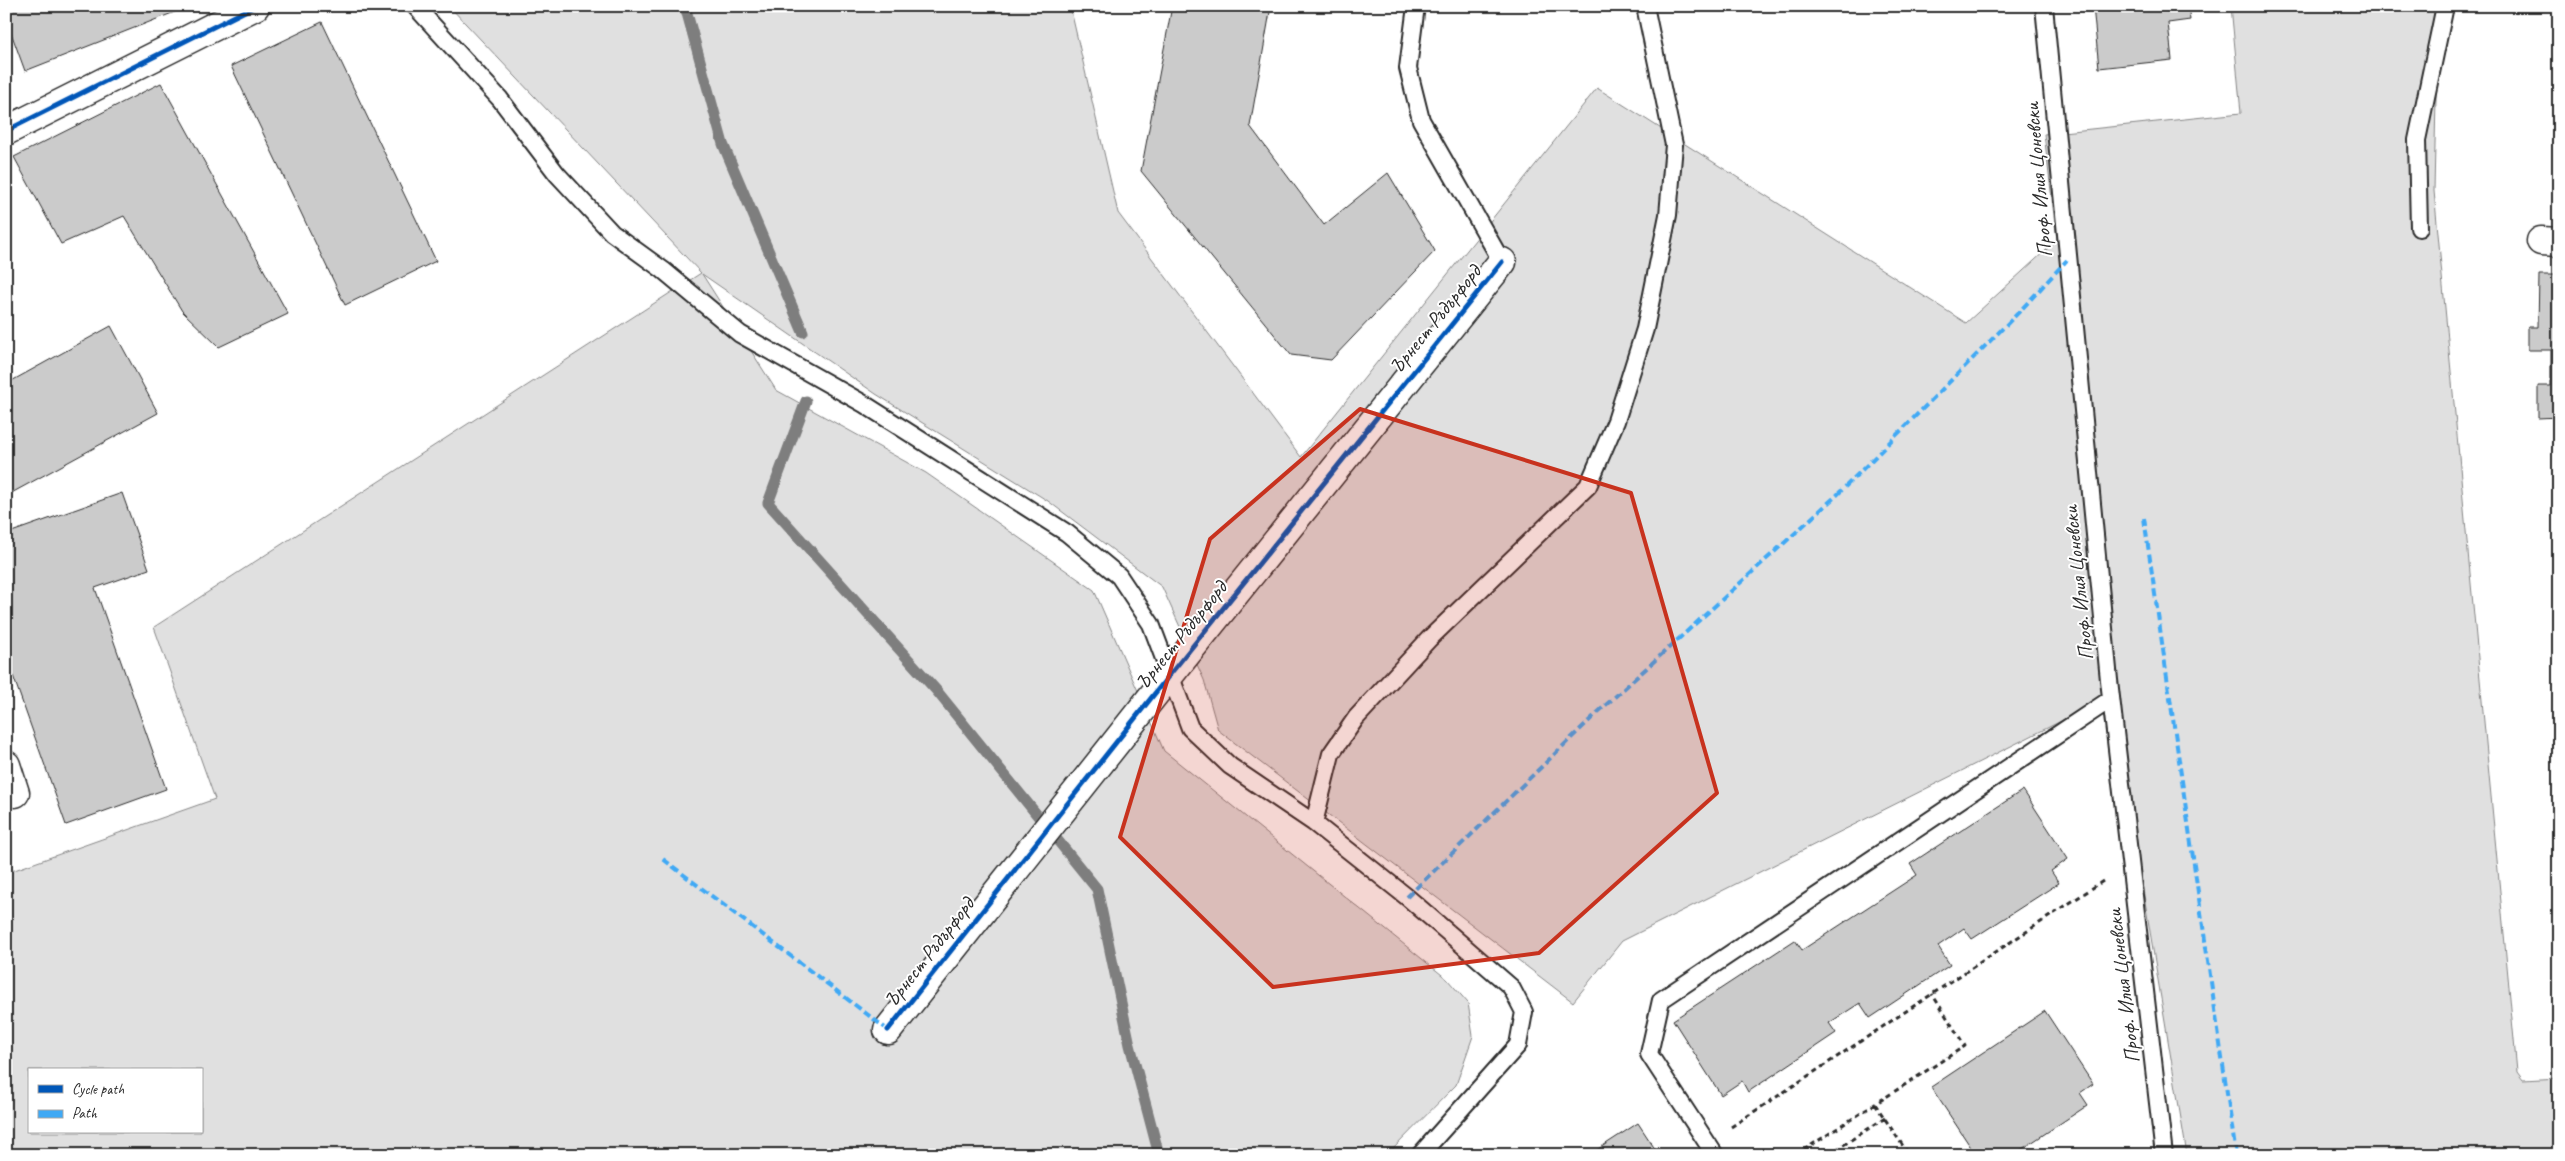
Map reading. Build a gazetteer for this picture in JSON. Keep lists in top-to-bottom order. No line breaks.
{"streets":{"street":["Ърнест Ръдърфорд"],"lane":["Проф. Илия Цоневски"]},"legend":["Cycle path","Path"]}
